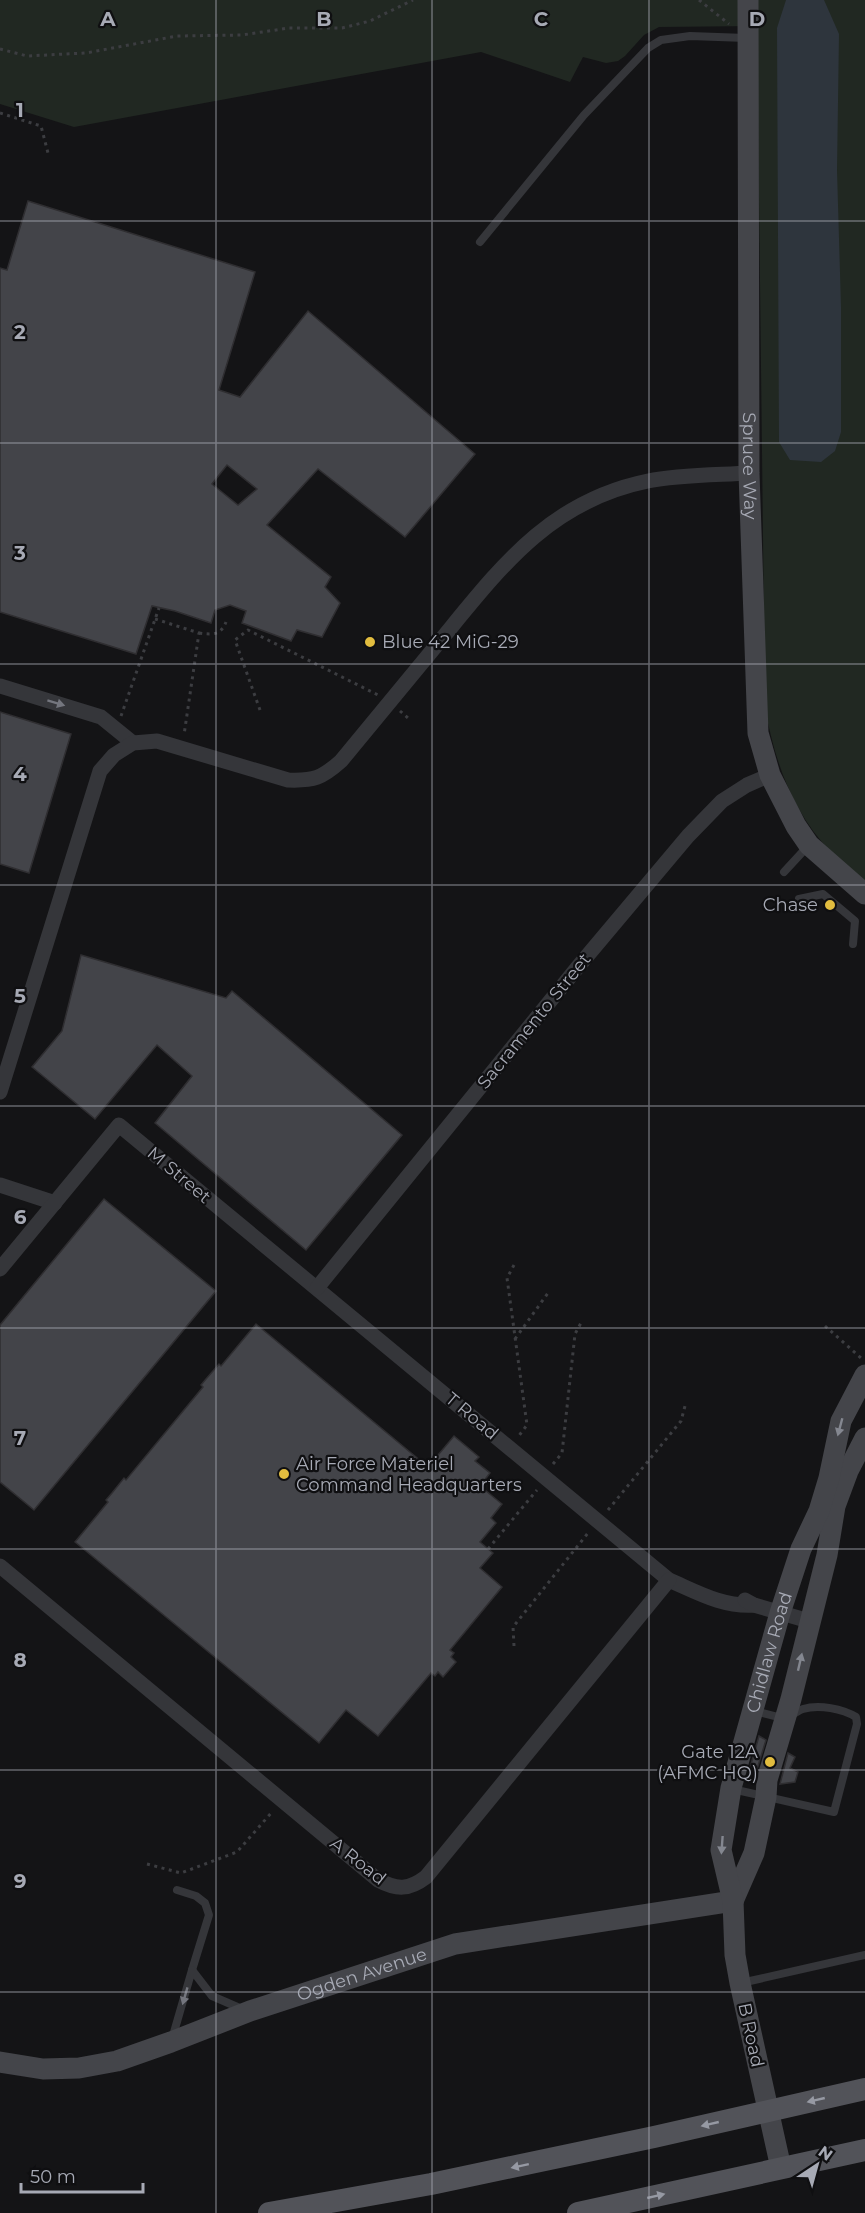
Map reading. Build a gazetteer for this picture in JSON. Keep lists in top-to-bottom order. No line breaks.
{"streets":{"street":["Spruce Way","Sacramento Street","M Street","T Road","Chidlaw Road","A Road","Ogden Avenue","B Road"]},"crossings":[["Spruce Way","Sacramento Street"],["Sacramento Street","M Street"],["Sacramento Street","T Road"],["M Street","T Road"],["T Road","Chidlaw Road"],["T Road","A Road"],["Chidlaw Road","Ogden Avenue"],["Chidlaw Road","B Road"],["Ogden Avenue","B Road"]],"places":["Blue 42 MiG-29","Chase","Air Force Materiel Command Headquarters","Gate 12A (AFMC HQ)"],"scale_bar":"50 m","north":"top right","grid":{"columns":["A","B","C","D"],"rows":["1","2","3","4","5","6","7","8","9"]}}
